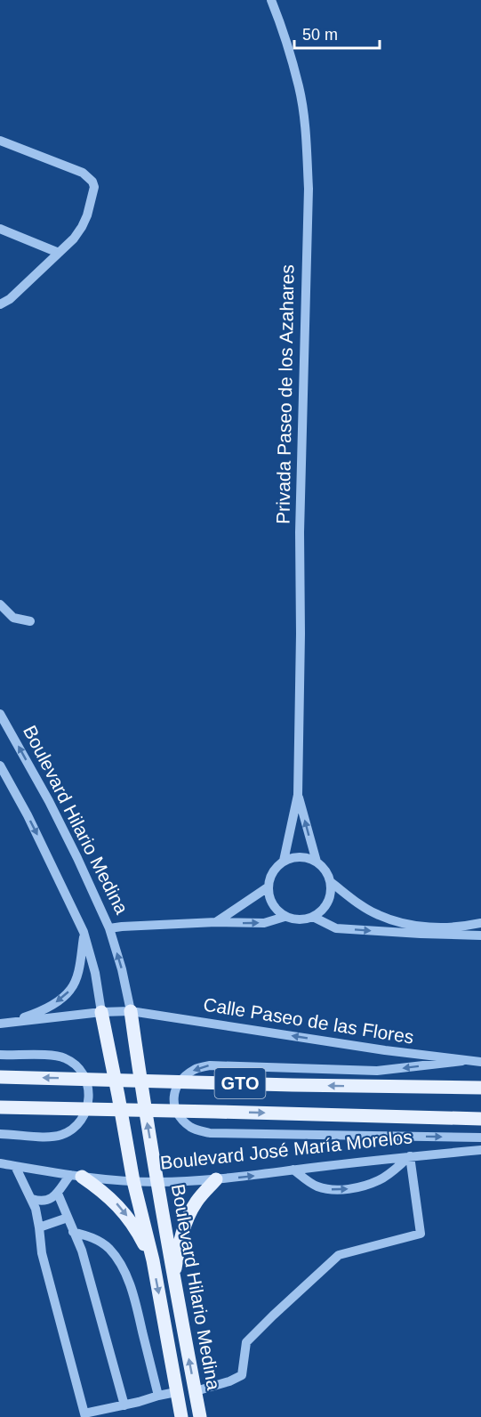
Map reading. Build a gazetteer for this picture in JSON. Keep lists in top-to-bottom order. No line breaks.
{"streets":{"main road":["Boulevard Hilario Medina","GTO","Boulevard José María Morelos"],"street":["Privada Paseo de los Azahares","Calle Paseo de las Flores"]},"crossings":[["Boulevard Hilario Medina","Calle Paseo de las Flores"],["Boulevard Hilario Medina","Boulevard José María Morelos"]],"one_way":["Calle Paseo de las Flores"],"scale_bar":"50 m"}
